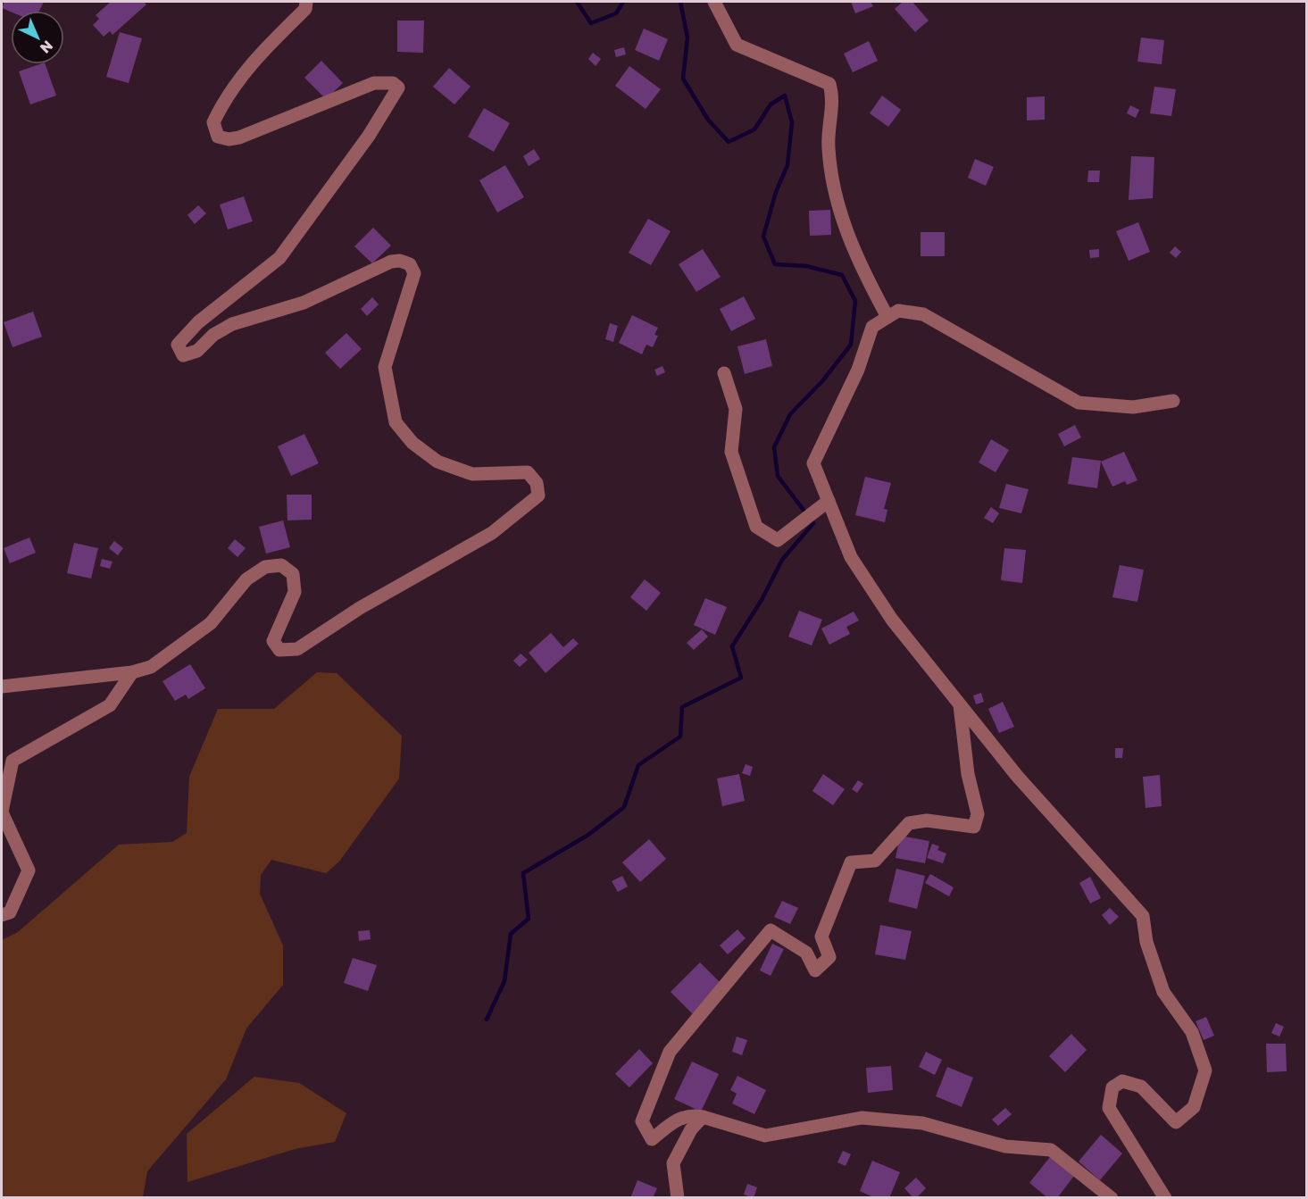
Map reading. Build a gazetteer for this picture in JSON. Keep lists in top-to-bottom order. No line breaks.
{"north":"bottom right"}
